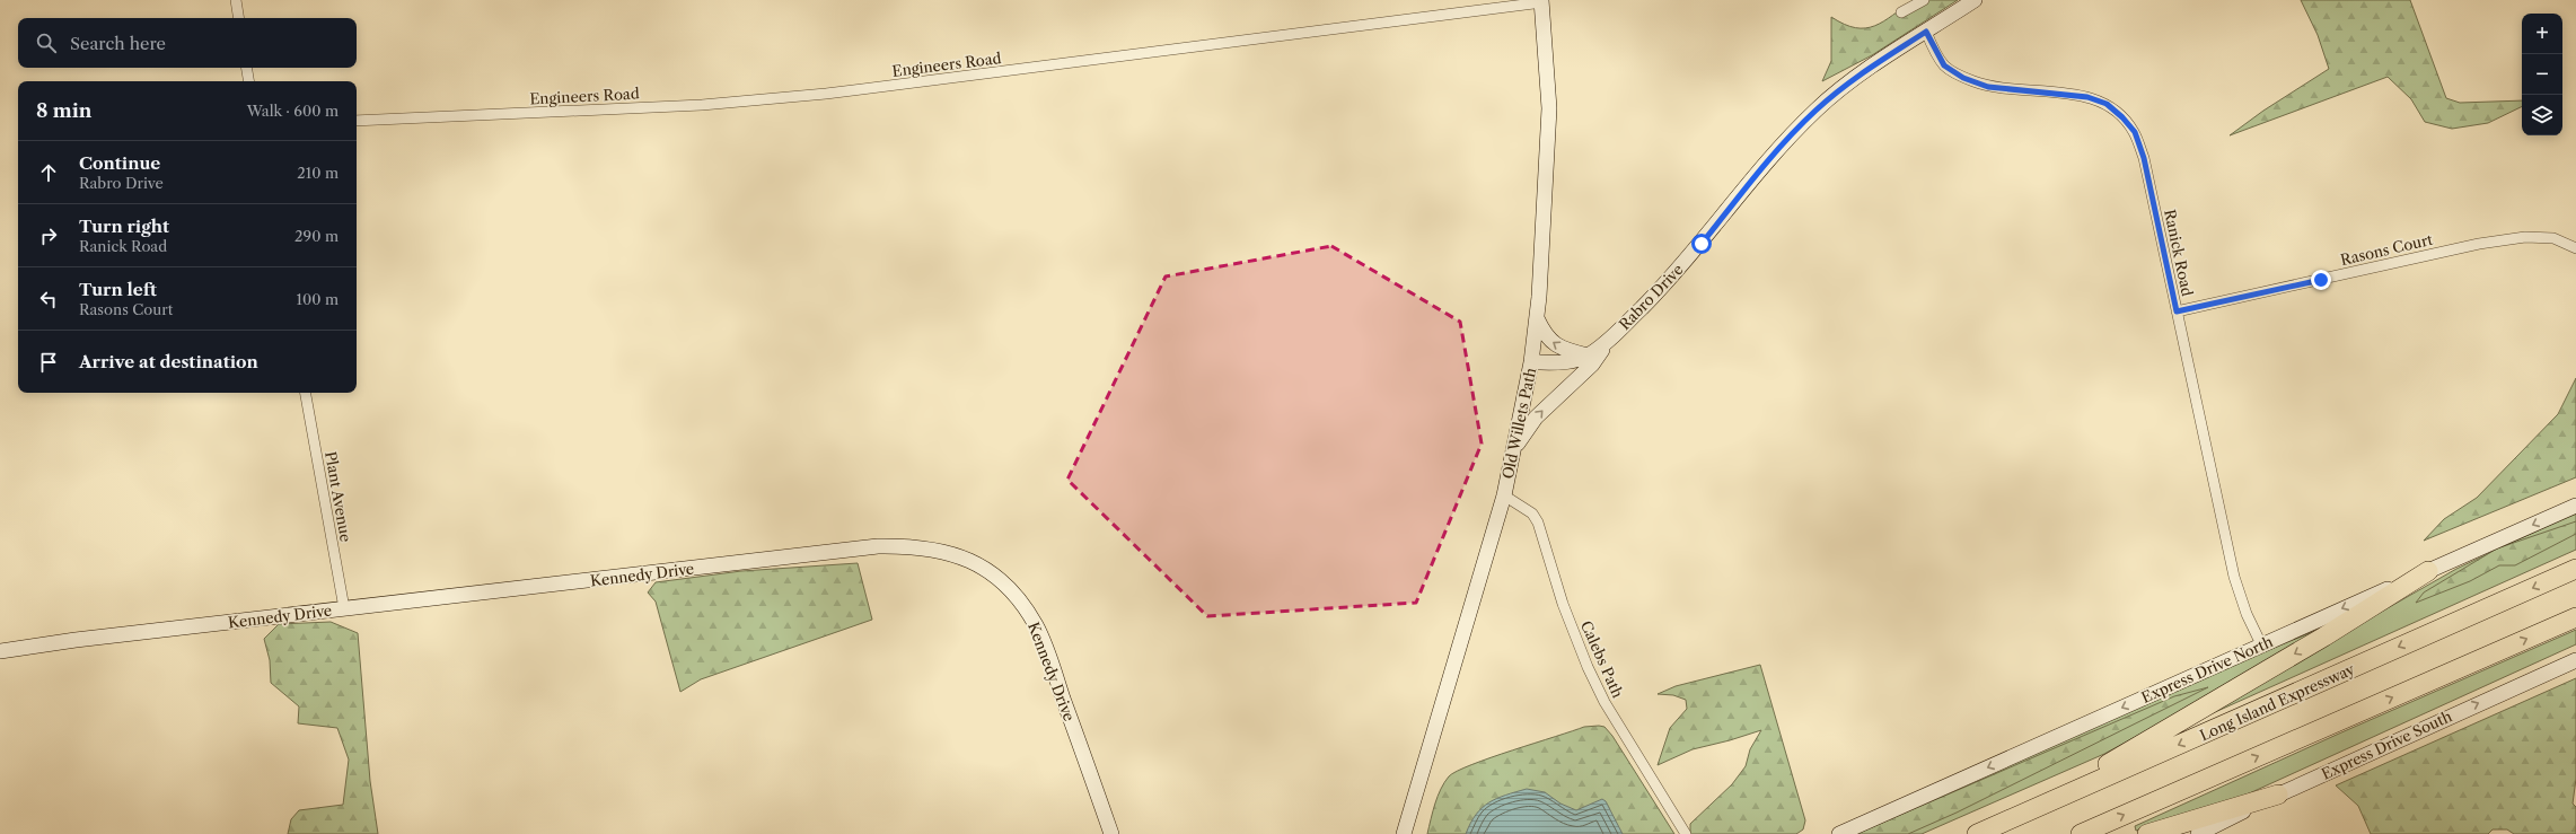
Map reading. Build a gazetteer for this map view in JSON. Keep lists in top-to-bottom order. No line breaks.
{"streets":{"highway":["Long Island Expressway"],"main road":["Rabro Drive","Old Willets Path","Kennedy Drive","Express Drive North","Express Drive South"],"street":["Engineers Road","Rasons Court","Ranick Road","Plant Avenue","Calebs Path"]},"crossings":[["Engineers Road","Old Willets Path"],["Rasons Court","Ranick Road"],["Ranick Road","Rabro Drive"],["Ranick Road","Express Drive North"],["Rabro Drive","Old Willets Path"],["Old Willets Path","Calebs Path"],["Plant Avenue","Kennedy Drive"]],"one_way":["Express Drive North","Express Drive South"],"page":{"map_buttons":["+","−"],"search":"Search here","heading":["8 min","Walk · 600 m"],"list":[["Continue","Rabro Drive","210 m"],["Turn right","Ranick Road","290 m"],["Turn left","Rasons Court","100 m"],"Arrive at destination"]}}
